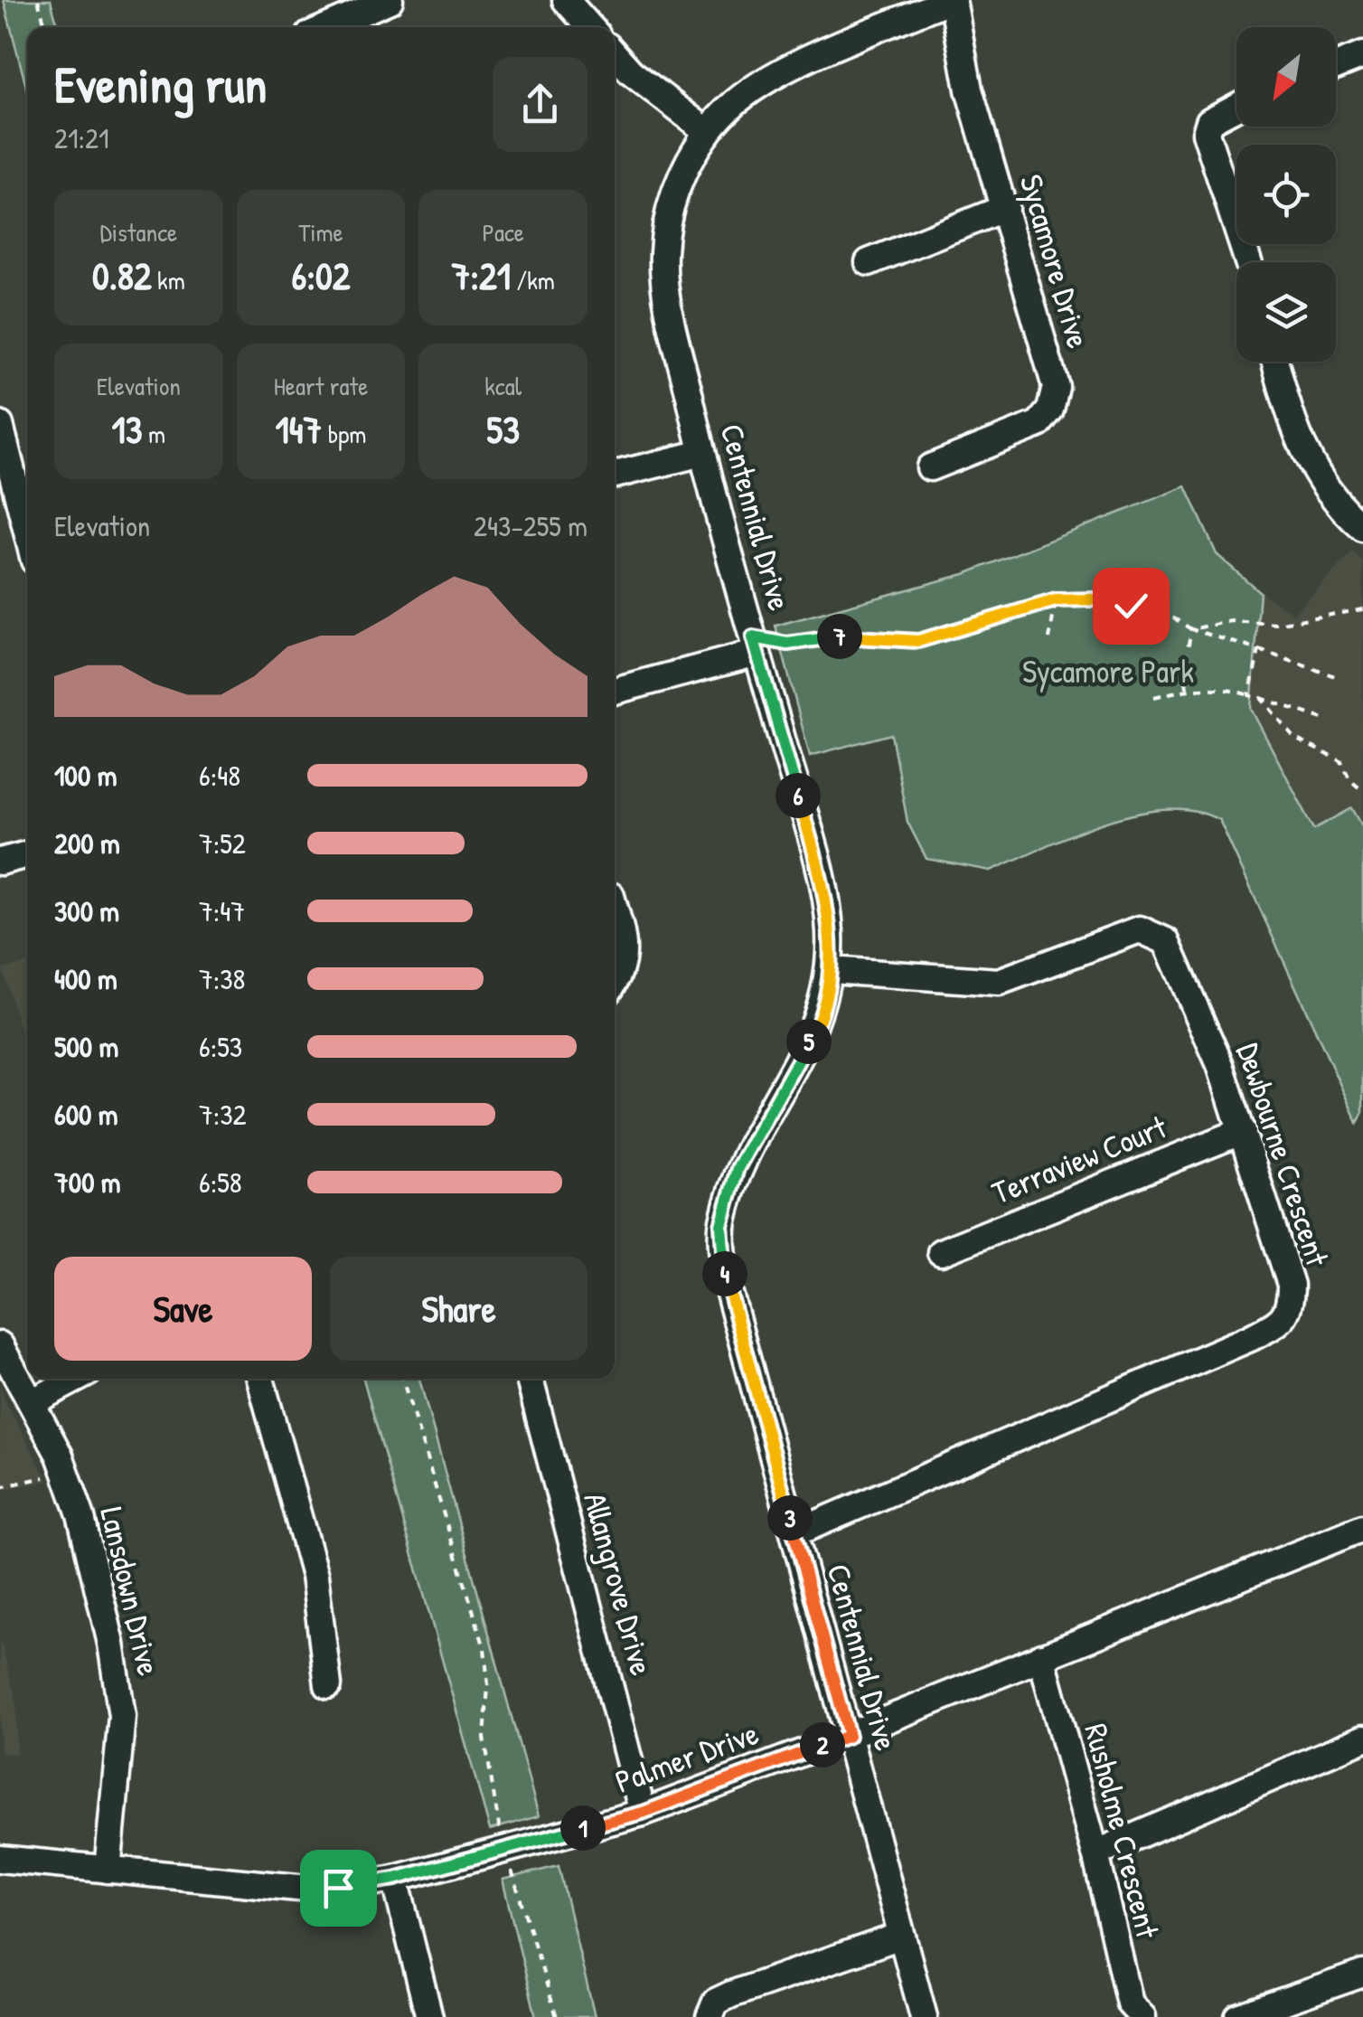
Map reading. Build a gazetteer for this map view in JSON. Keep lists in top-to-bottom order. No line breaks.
{"streets":{"street":["Sycamore Drive","Centennial Drive","Dewbourne Crescent","Terraview Court","Allangrove Drive","Lansdown Drive","Palmer Drive","Rusholme Crescent"]},"crossings":[["Sycamore Drive","Centennial Drive"],["Centennial Drive","Dewbourne Crescent"],["Centennial Drive","Palmer Drive"],["Dewbourne Crescent","Terraview Court"],["Allangrove Drive","Palmer Drive"],["Lansdown Drive","Palmer Drive"],["Palmer Drive","Rusholme Crescent"]],"parks":["Sycamore Park"],"north":"bottom left","page":{"heading":["Evening run","21:21"],"stats":[["Distance","0.82 km"],["Time","6:02"],["Pace","7:21 /km"],["Elevation","13 m"],["Heart rate","147 bpm"],["kcal","53"]],"chart":["Elevation","243–255 m"],"pins":["7","6","5","4","3","2","1"],"list":[{"name":"100 m","note":"6:48"},{"name":"200 m","note":"7:52"},{"name":"300 m","note":"7:47"},{"name":"400 m","note":"7:38"},{"name":"500 m","note":"6:53"},{"name":"600 m","note":"7:32"},{"name":"700 m","note":"6:58"}],"buttons":["Save","Share"]}}
